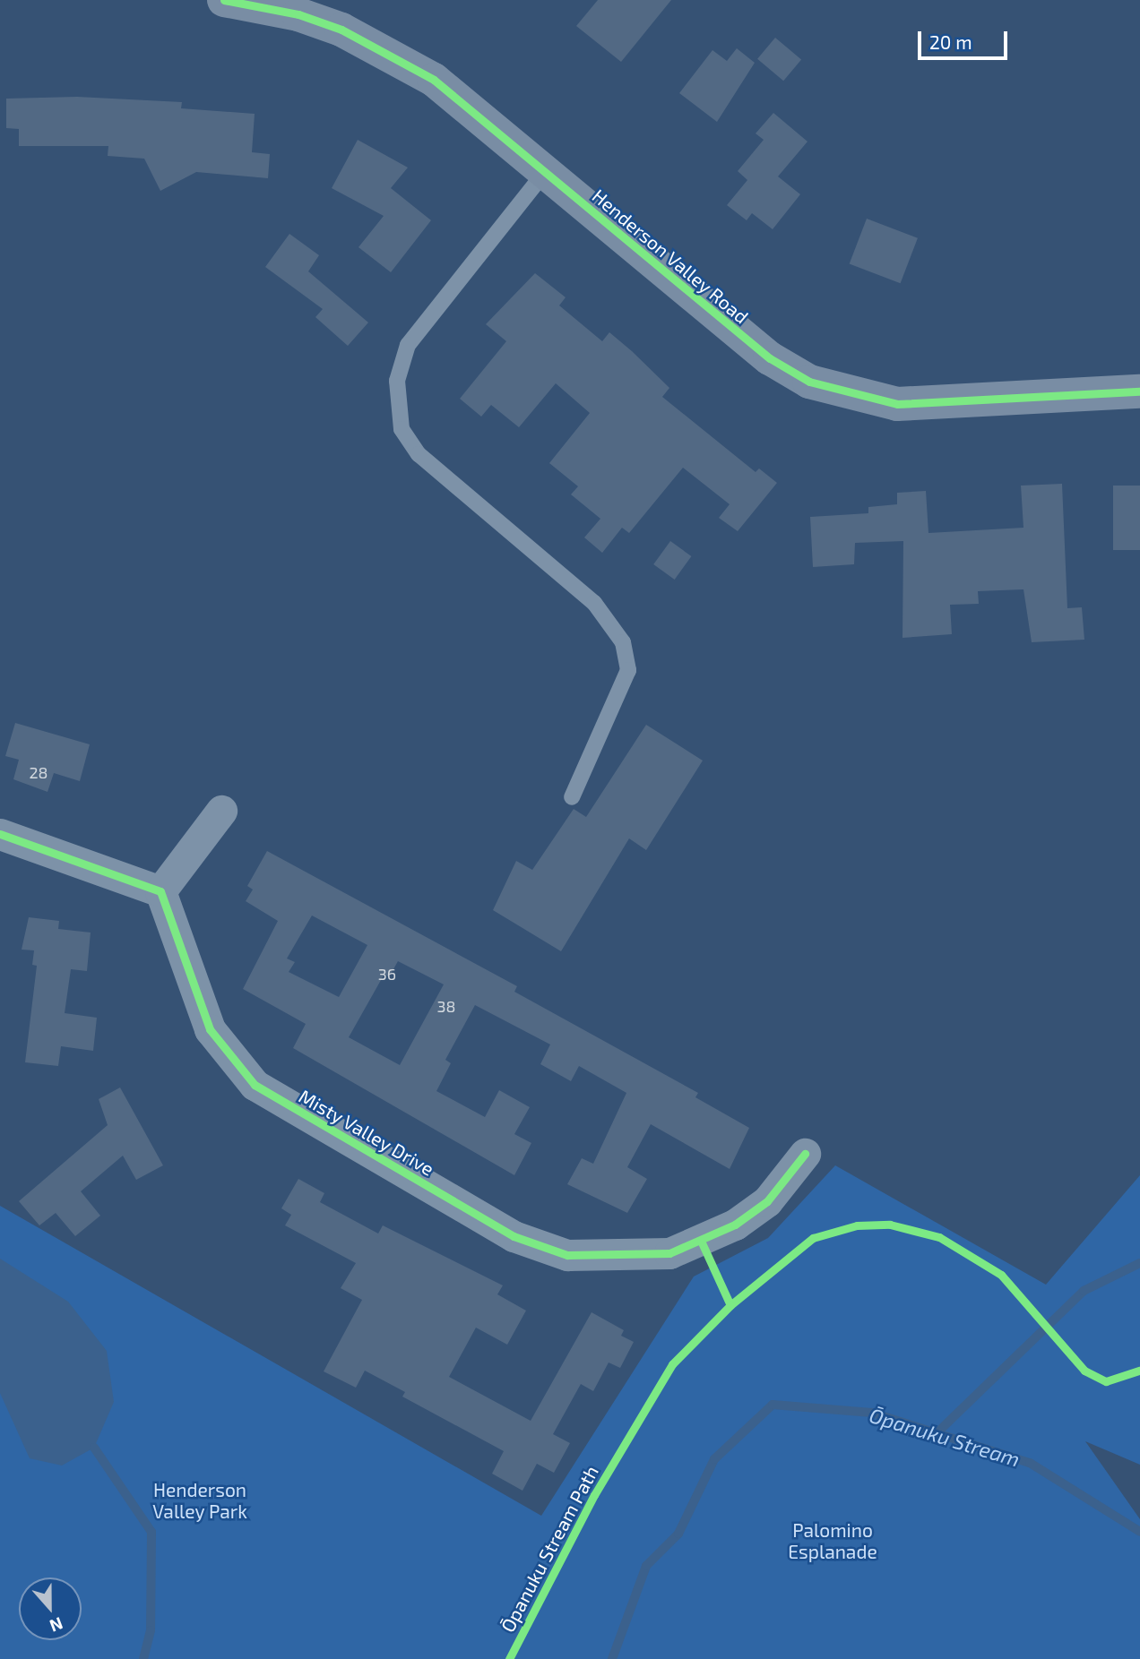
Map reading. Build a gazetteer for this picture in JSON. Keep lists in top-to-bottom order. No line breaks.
{"streets":{"street":["Henderson Valley Road","Misty Valley Drive"],"cycle path":["Ōpanuku Stream Path"]},"water":["Ōpanuku Stream"],"parks":["Henderson Valley Park","Palomino Esplanade"],"house_numbers":["28","36","38"],"scale_bar":"20 m","north":"bottom"}
